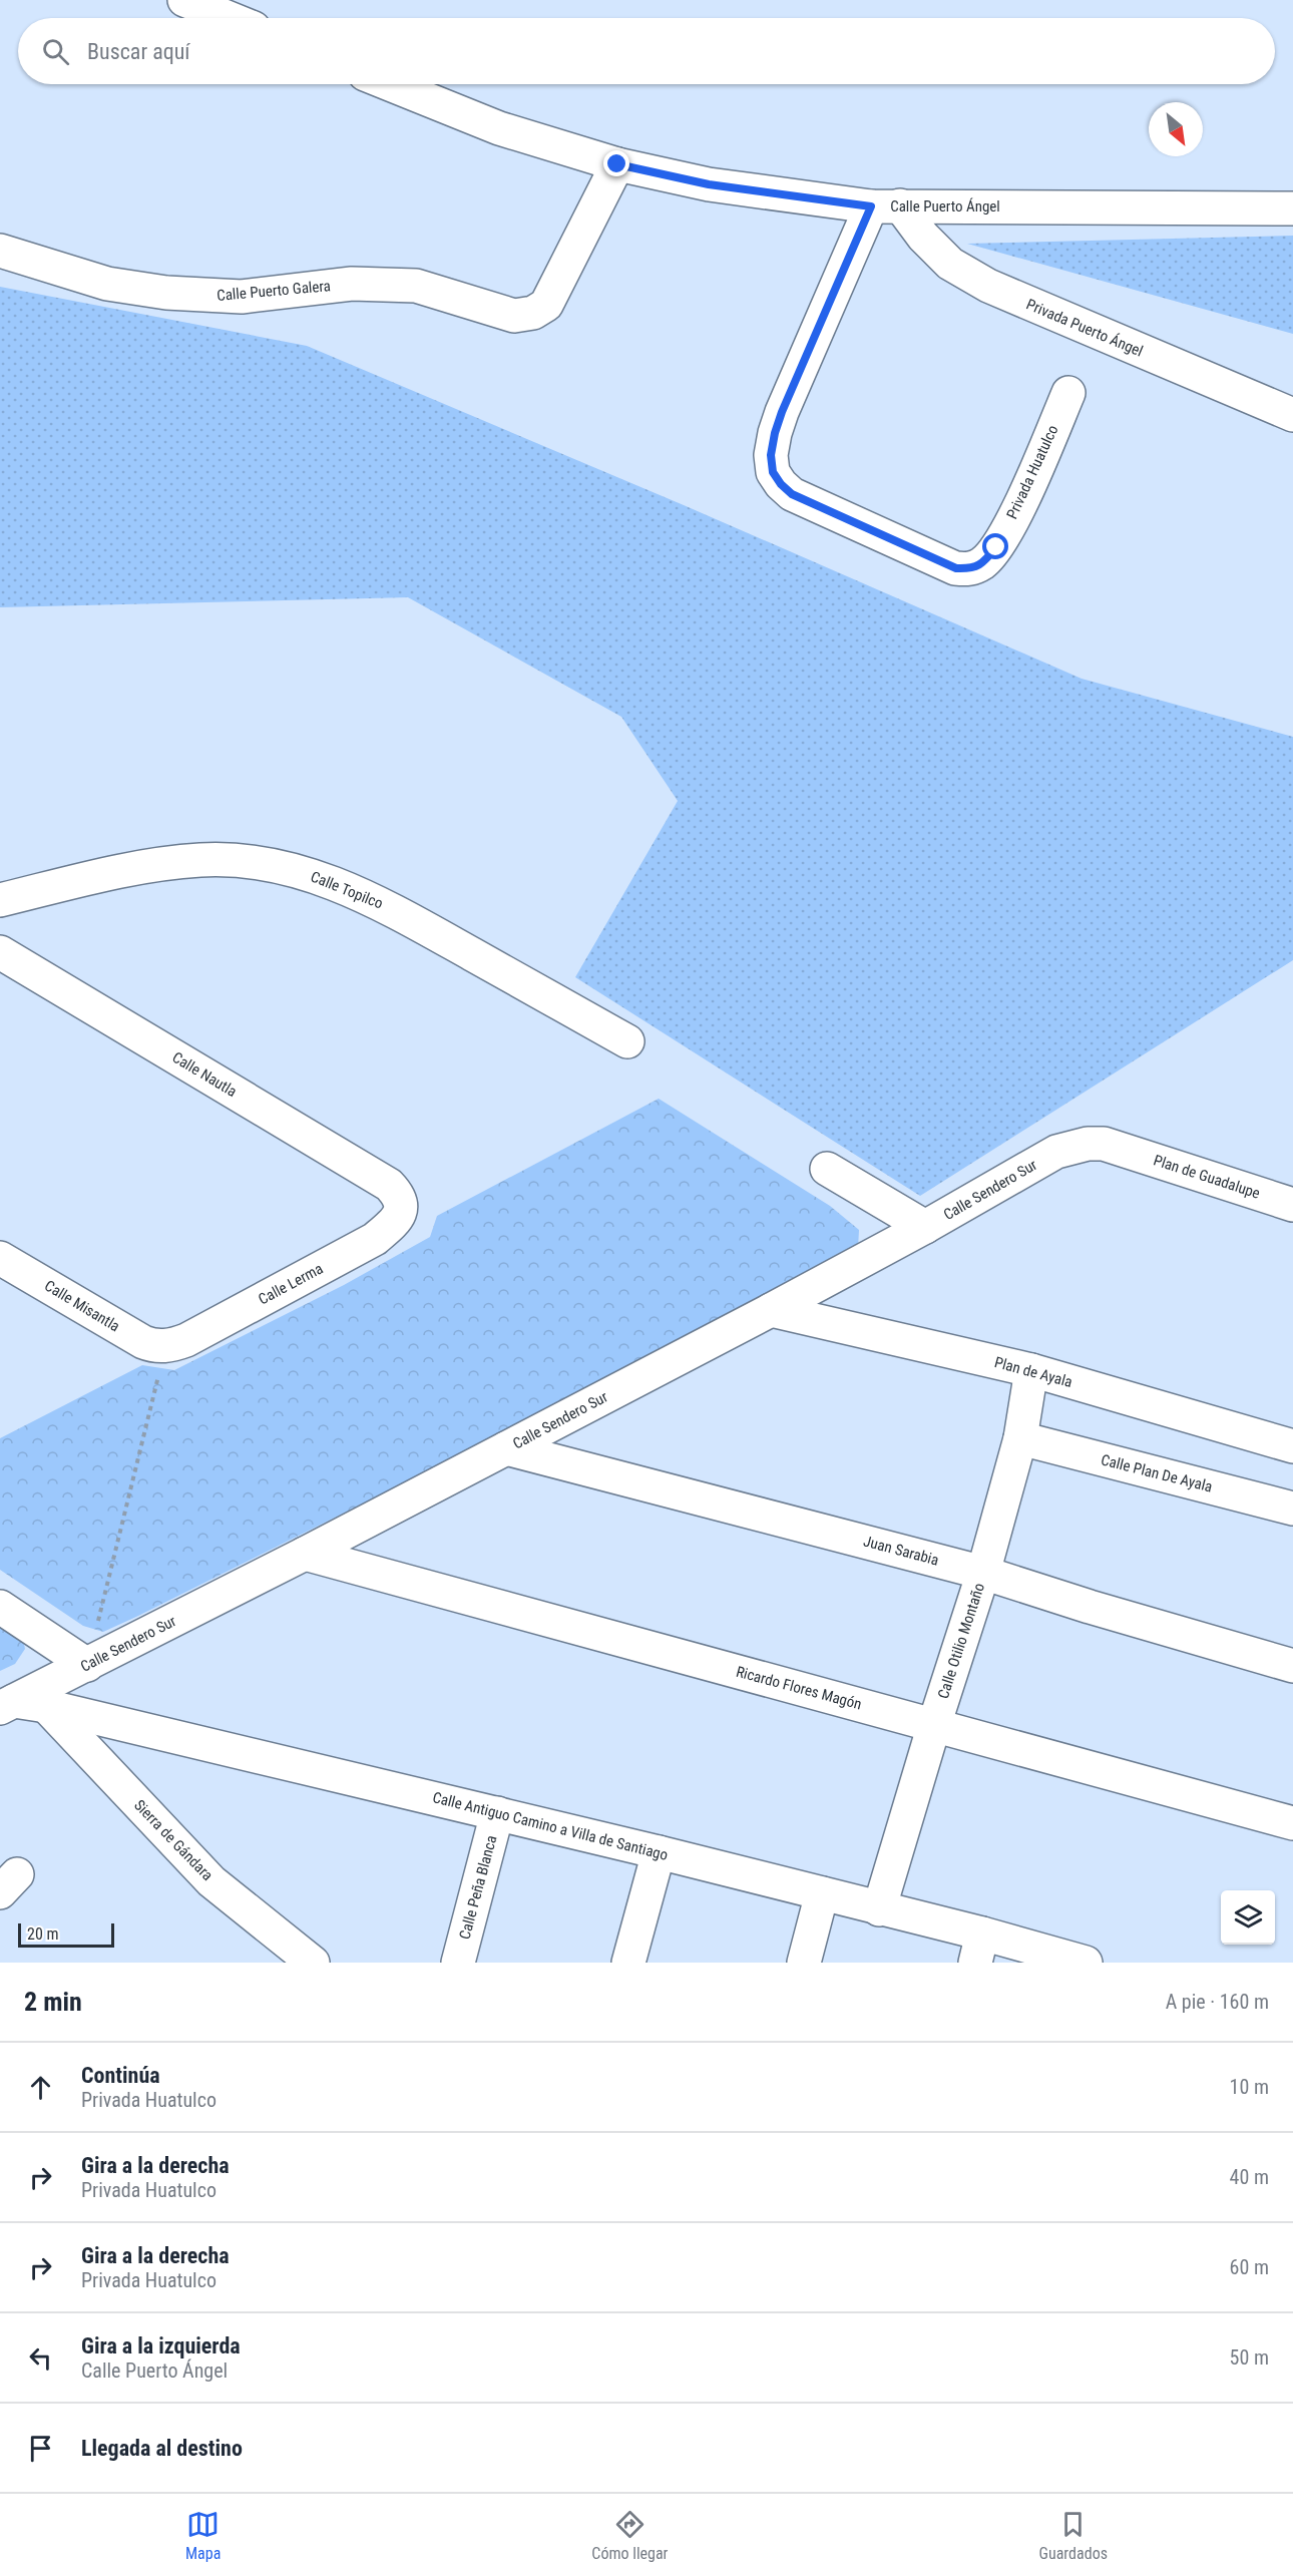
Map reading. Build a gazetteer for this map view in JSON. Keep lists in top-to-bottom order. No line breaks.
{"streets":{"street":["Calle Puerto Ángel","Calle Puerto Galera","Privada Puerto Ángel","Privada Huatulco","Calle Topilco","Calle Nautla","Plan de Guadalupe","Calle Sendero Sur","Calle Lerma","Calle Misantla","Plan de Ayala","Calle Plan De Ayala","Juan Sarabia","Calle Otilio Montaño","Ricardo Flores Magón","Calle Antiguo Camino a Villa de Santiago","Sierra de Gándara","Calle Peña Blanca"]},"crossings":[["Calle Puerto Ángel","Calle Puerto Galera"],["Calle Puerto Ángel","Privada Puerto Ángel"],["Calle Puerto Ángel","Privada Huatulco"],["Privada Puerto Ángel","Privada Huatulco"],["Calle Nautla","Calle Lerma"],["Plan de Guadalupe","Calle Sendero Sur"],["Calle Sendero Sur","Plan de Ayala"],["Calle Sendero Sur","Juan Sarabia"],["Calle Sendero Sur","Ricardo Flores Magón"],["Calle Sendero Sur","Calle Antiguo Camino a Villa de Santiago"],["Calle Lerma","Calle Misantla"],["Plan de Ayala","Calle Otilio Montaño"],["Calle Plan De Ayala","Calle Otilio Montaño"],["Juan Sarabia","Calle Otilio Montaño"],["Calle Otilio Montaño","Ricardo Flores Magón"],["Calle Otilio Montaño","Calle Antiguo Camino a Villa de Santiago"],["Calle Antiguo Camino a Villa de Santiago","Sierra de Gándara"],["Calle Antiguo Camino a Villa de Santiago","Calle Peña Blanca"]],"scale_bar":"20 m","north":"bottom right","page":{"search":"Buscar aquí","scale":"20 m","heading":["2 min","A pie · 160 m"],"list":[["Continúa","Privada Huatulco","10 m"],["Gira a la derecha","Privada Huatulco","40 m"],["Gira a la derecha","Privada Huatulco","60 m"],["Gira a la izquierda","Calle Puerto Ángel","50 m"],"Llegada al destino"],"nav":["Mapa","Cómo llegar","Guardados"]}}
